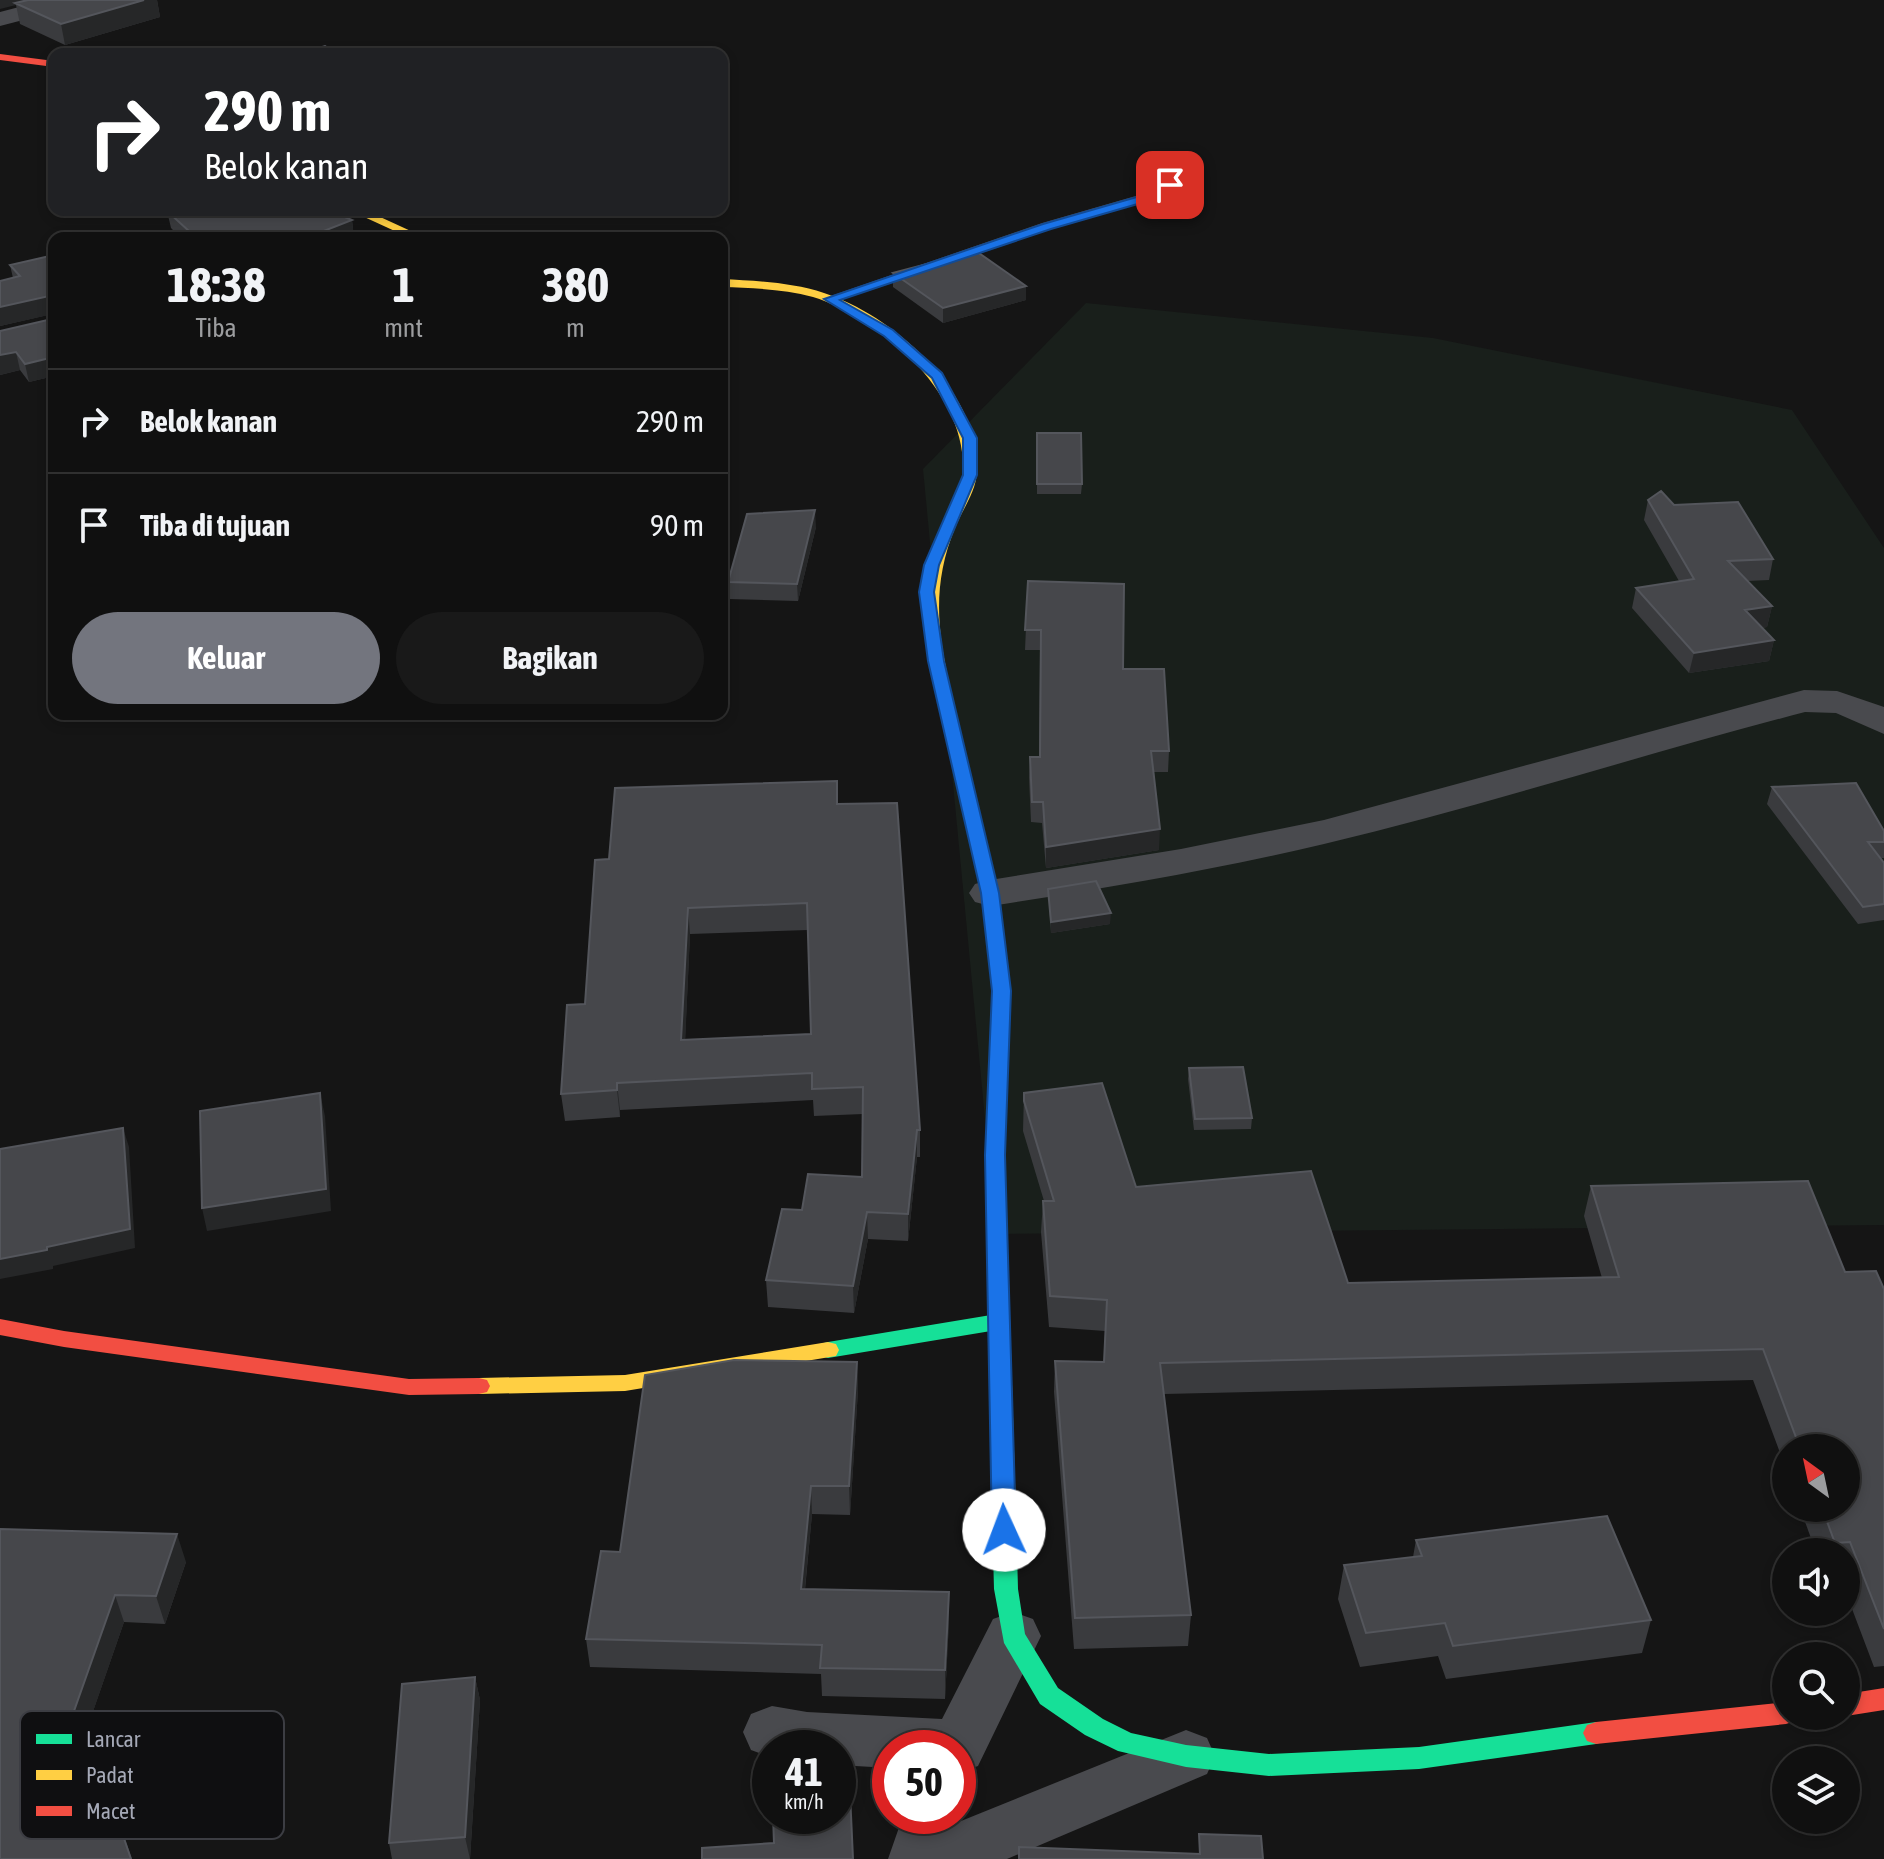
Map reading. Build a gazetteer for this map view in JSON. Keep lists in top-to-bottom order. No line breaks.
{"legend":["Lancar","Padat","Macet"],"north":"top left","page":{"turn":["290 m","Belok kanan"],"eta":["18:38","Tiba","1","mnt","380","m"],"list":[{"name":"Belok kanan","value":"290 m"},{"name":"Tiba di tujuan","value":"90 m"}],"buttons":["Keluar","Bagikan"],"speed":"41 km/h","limit":"50"}}
